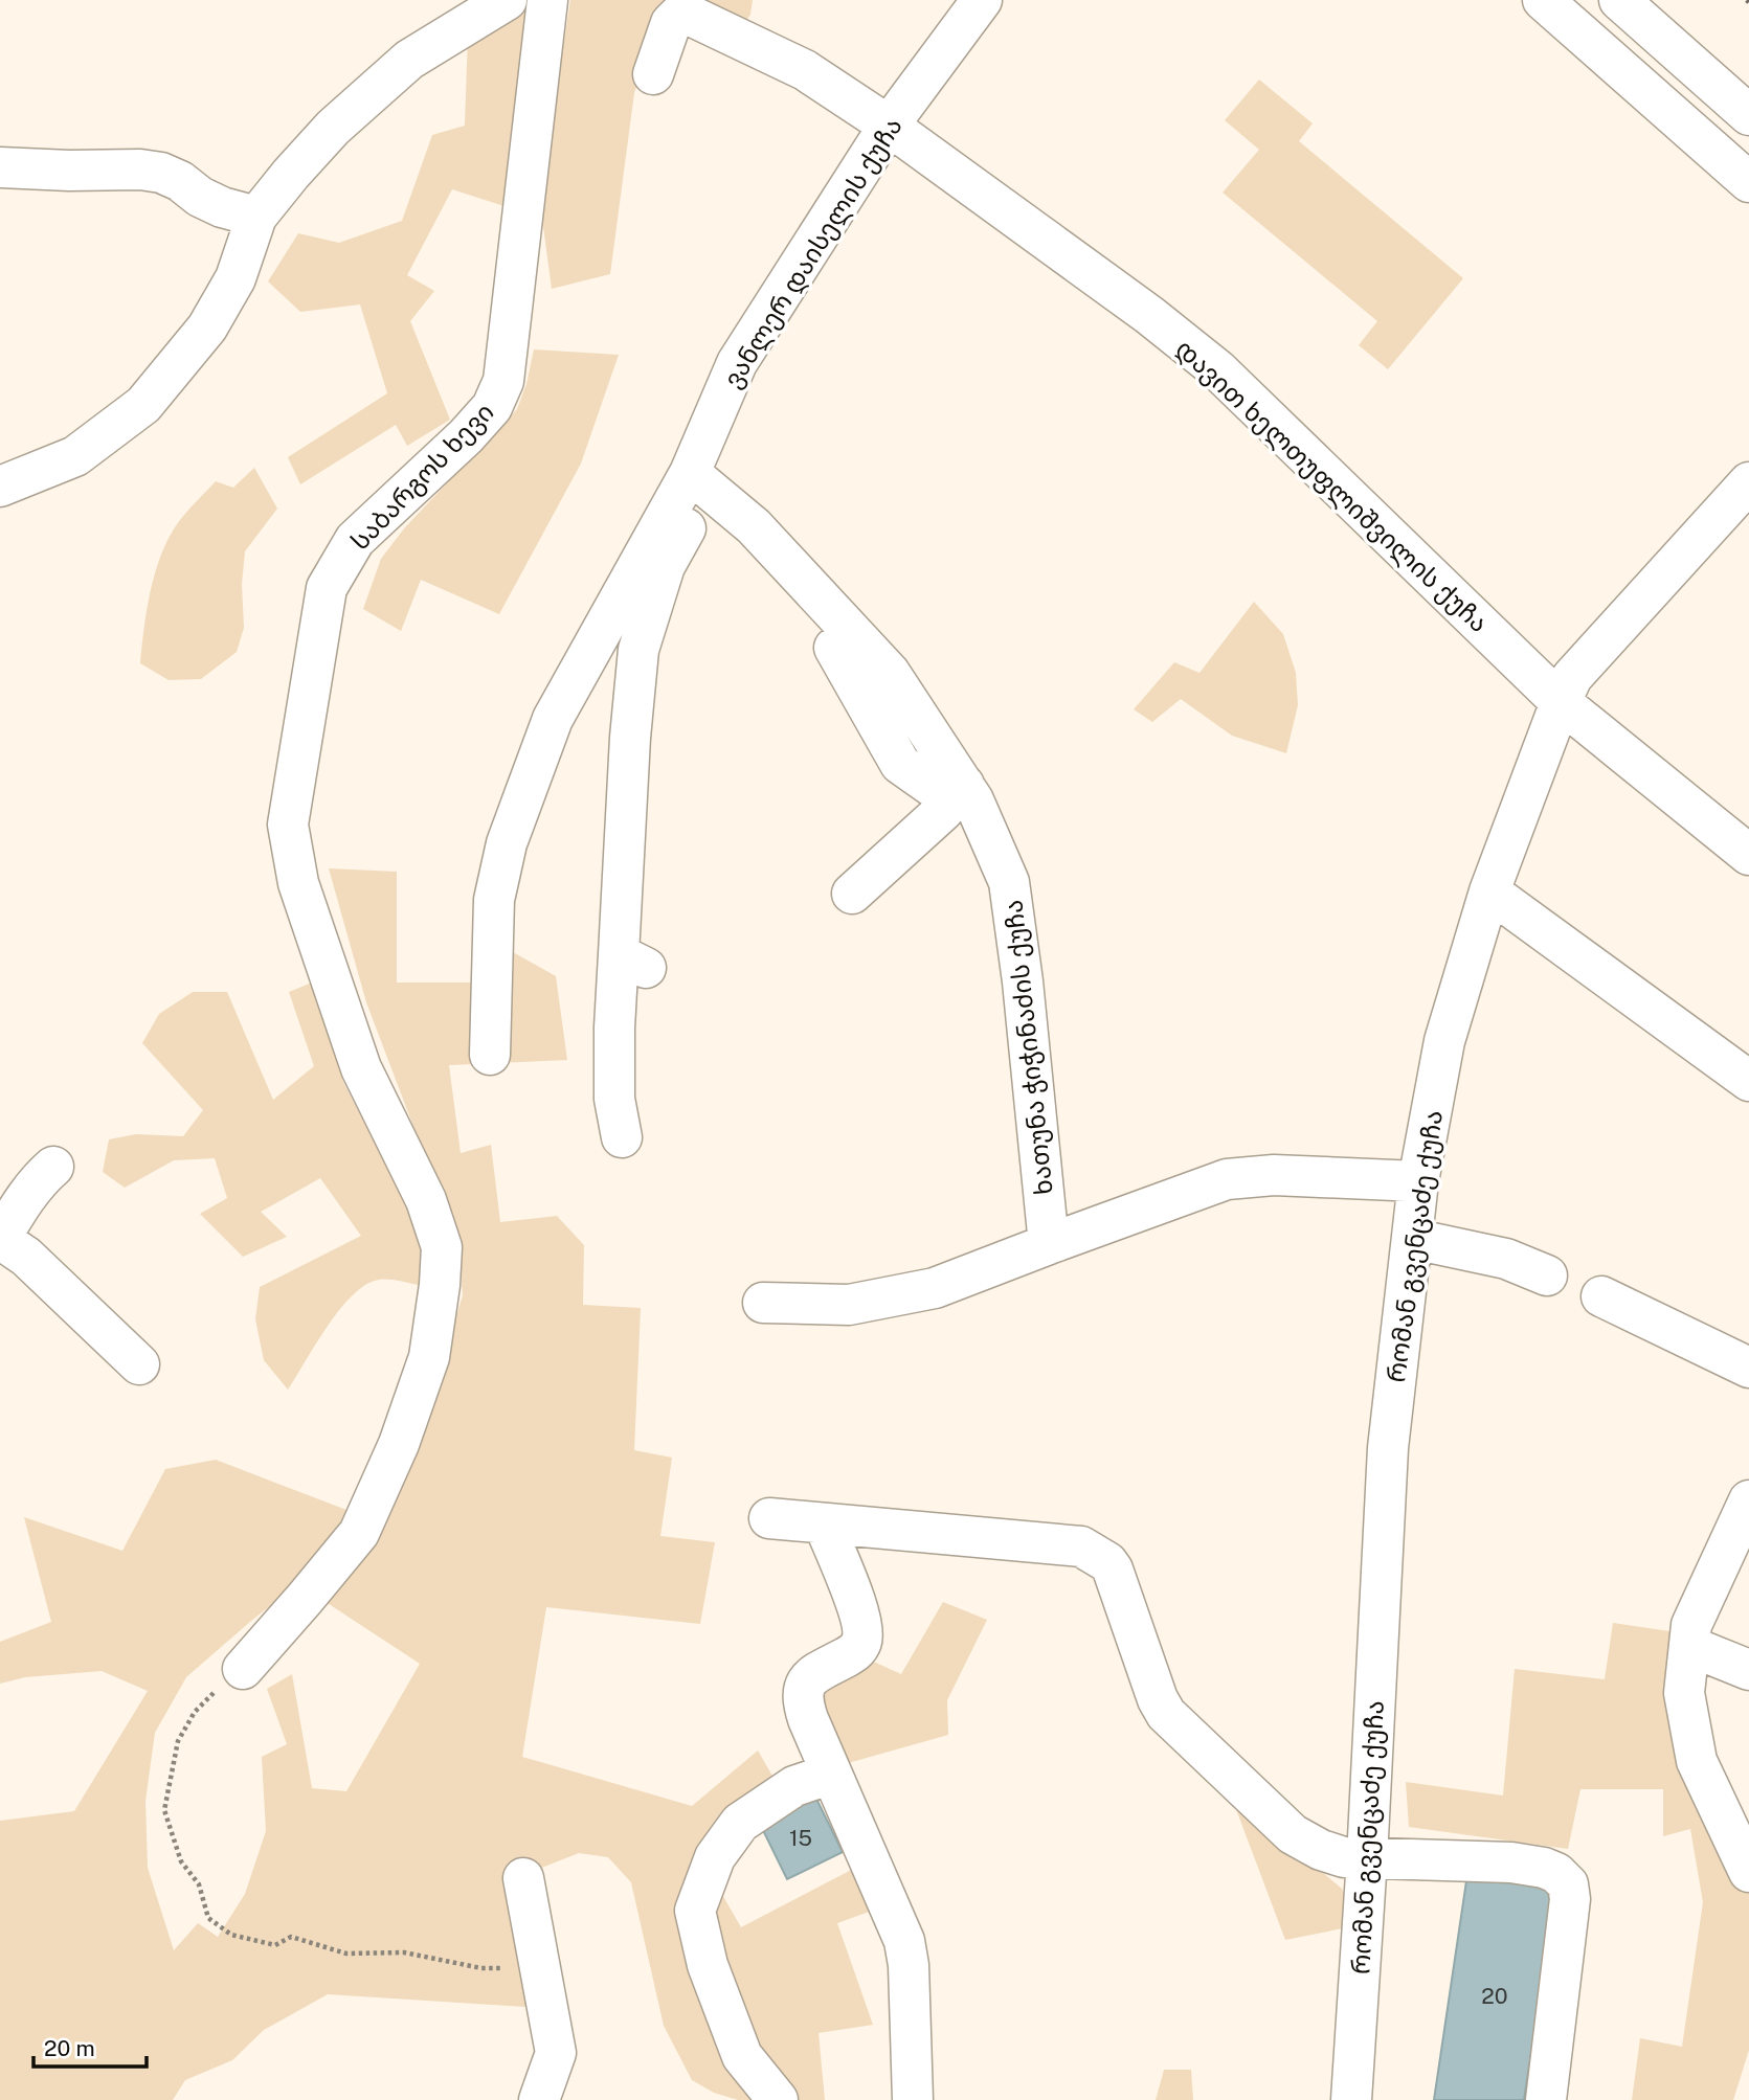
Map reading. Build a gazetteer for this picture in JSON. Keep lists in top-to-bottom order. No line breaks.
{"streets":{"street":["ვანლერ დაისელის ქუჩა","საბარგოს ხევი","დავით ხელთუფლიშვილის ქუჩა","ხათუნა ჭიჭინაძის ქუჩა","რომან გვენცაძე ქუჩა"]},"crossings":[["ვანლერ დაისელის ქუჩა","დავით ხელთუფლიშვილის ქუჩა"],["ვანლერ დაისელის ქუჩა","ხათუნა ჭიჭინაძის ქუჩა"],["დავით ხელთუფლიშვილის ქუჩა","რომან გვენცაძე ქუჩა"]],"house_numbers":["15","20"],"scale_bar":"20 m"}
